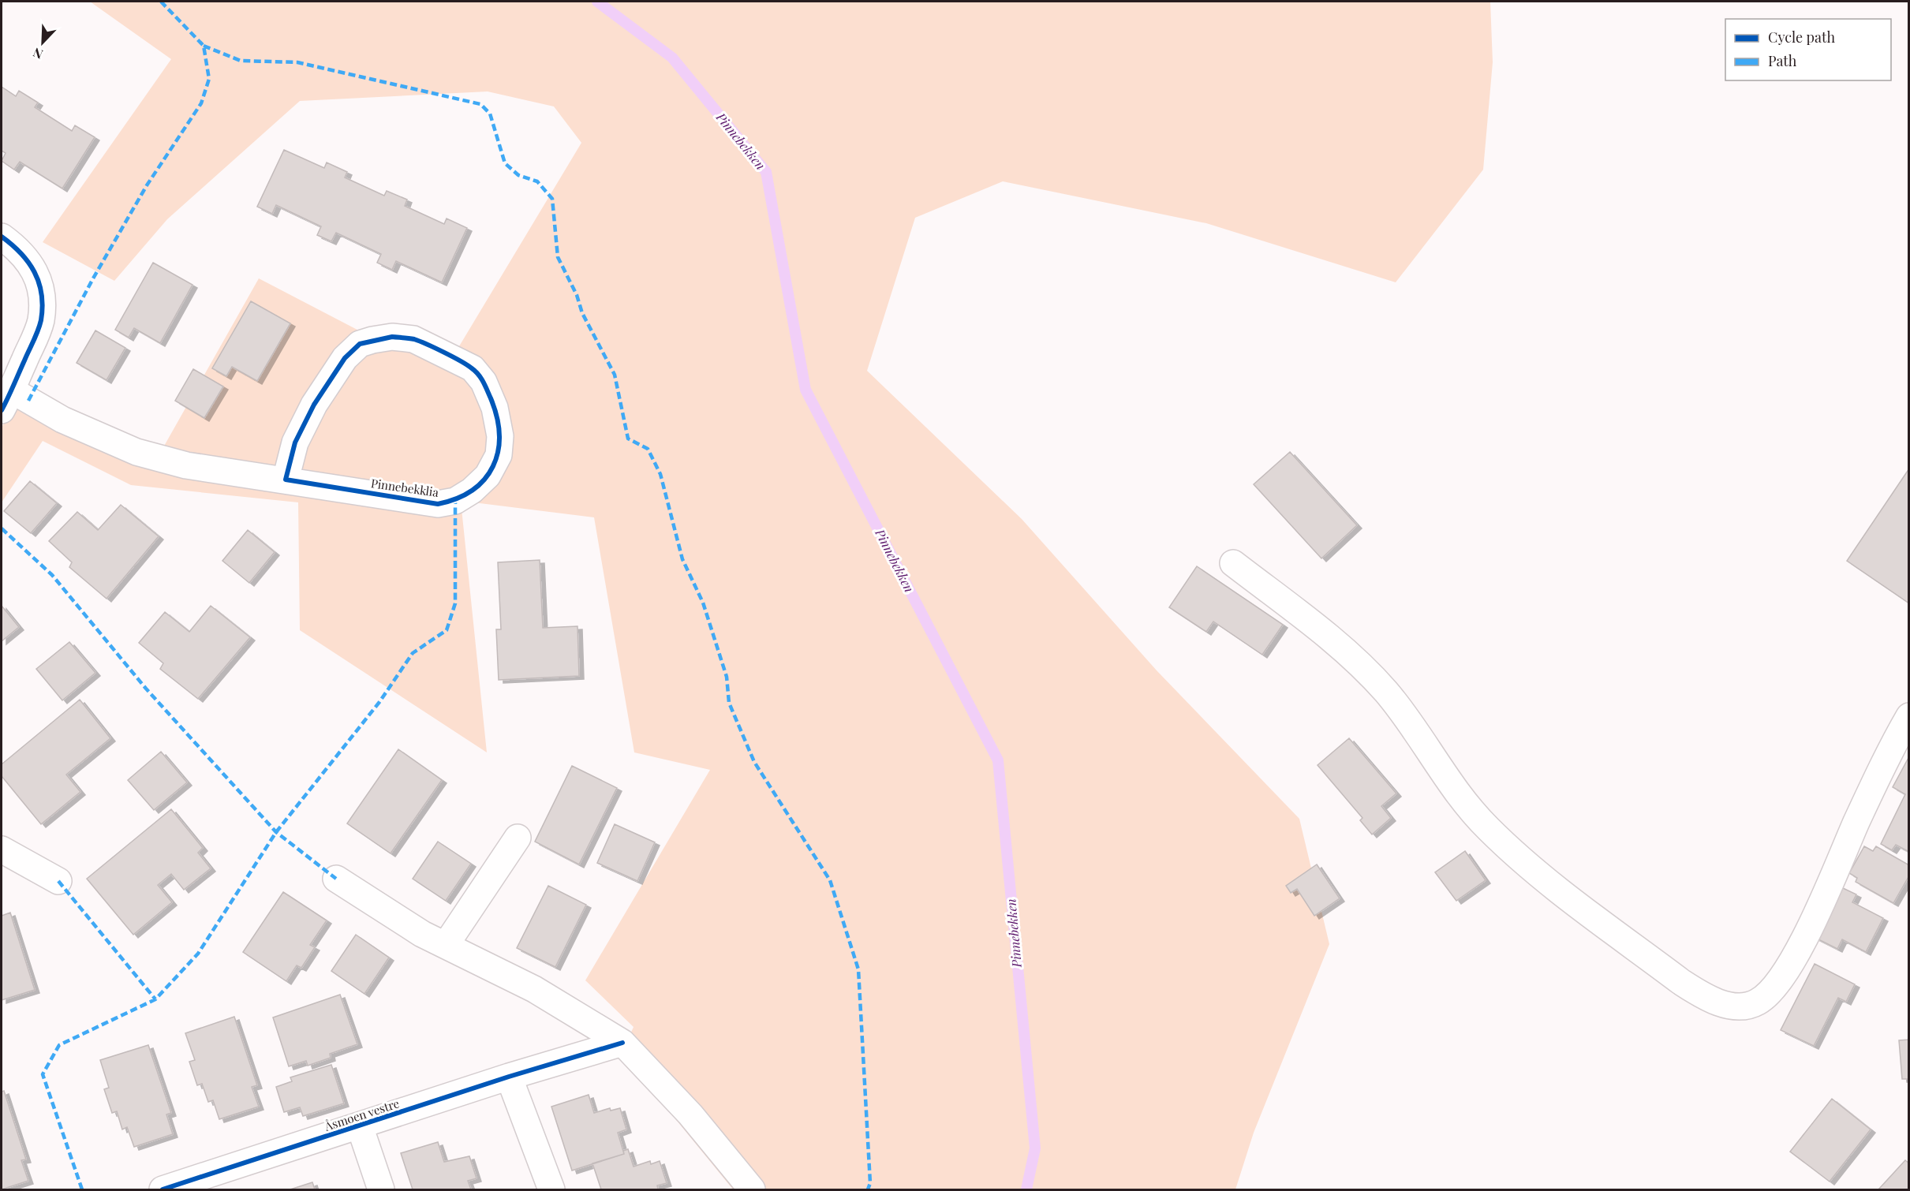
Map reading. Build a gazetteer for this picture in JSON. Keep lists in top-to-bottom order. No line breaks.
{"streets":{"street":["Pinnebekklia","Åsmoen vestre"]},"water":["Pinnebekken"],"legend":["Cycle path","Path"],"north":"bottom left"}
